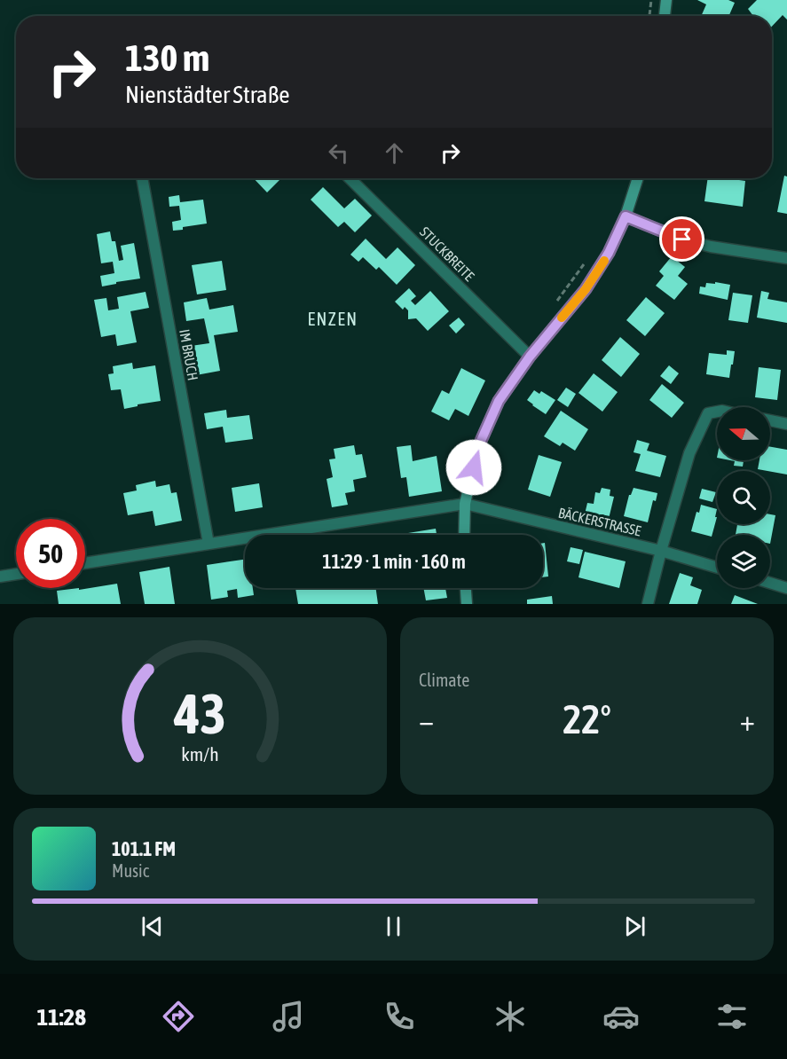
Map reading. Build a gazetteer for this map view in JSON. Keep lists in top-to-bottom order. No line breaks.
{"streets":{"street":["STUCKBREITE","IM BRUCH","BÄCKERSTRASSE"]},"districts":["ENZEN"],"north":"left","page":{"turn":["130 m","Nienstädter Straße"],"limit":"50","trip":"11:29 · 1 min · 160 m","tile":"Climate","heat":["−","22°","+"],"song":["101.1 FM","Music"],"tabs":"11:28","gauge":["43","km/h"]}}
